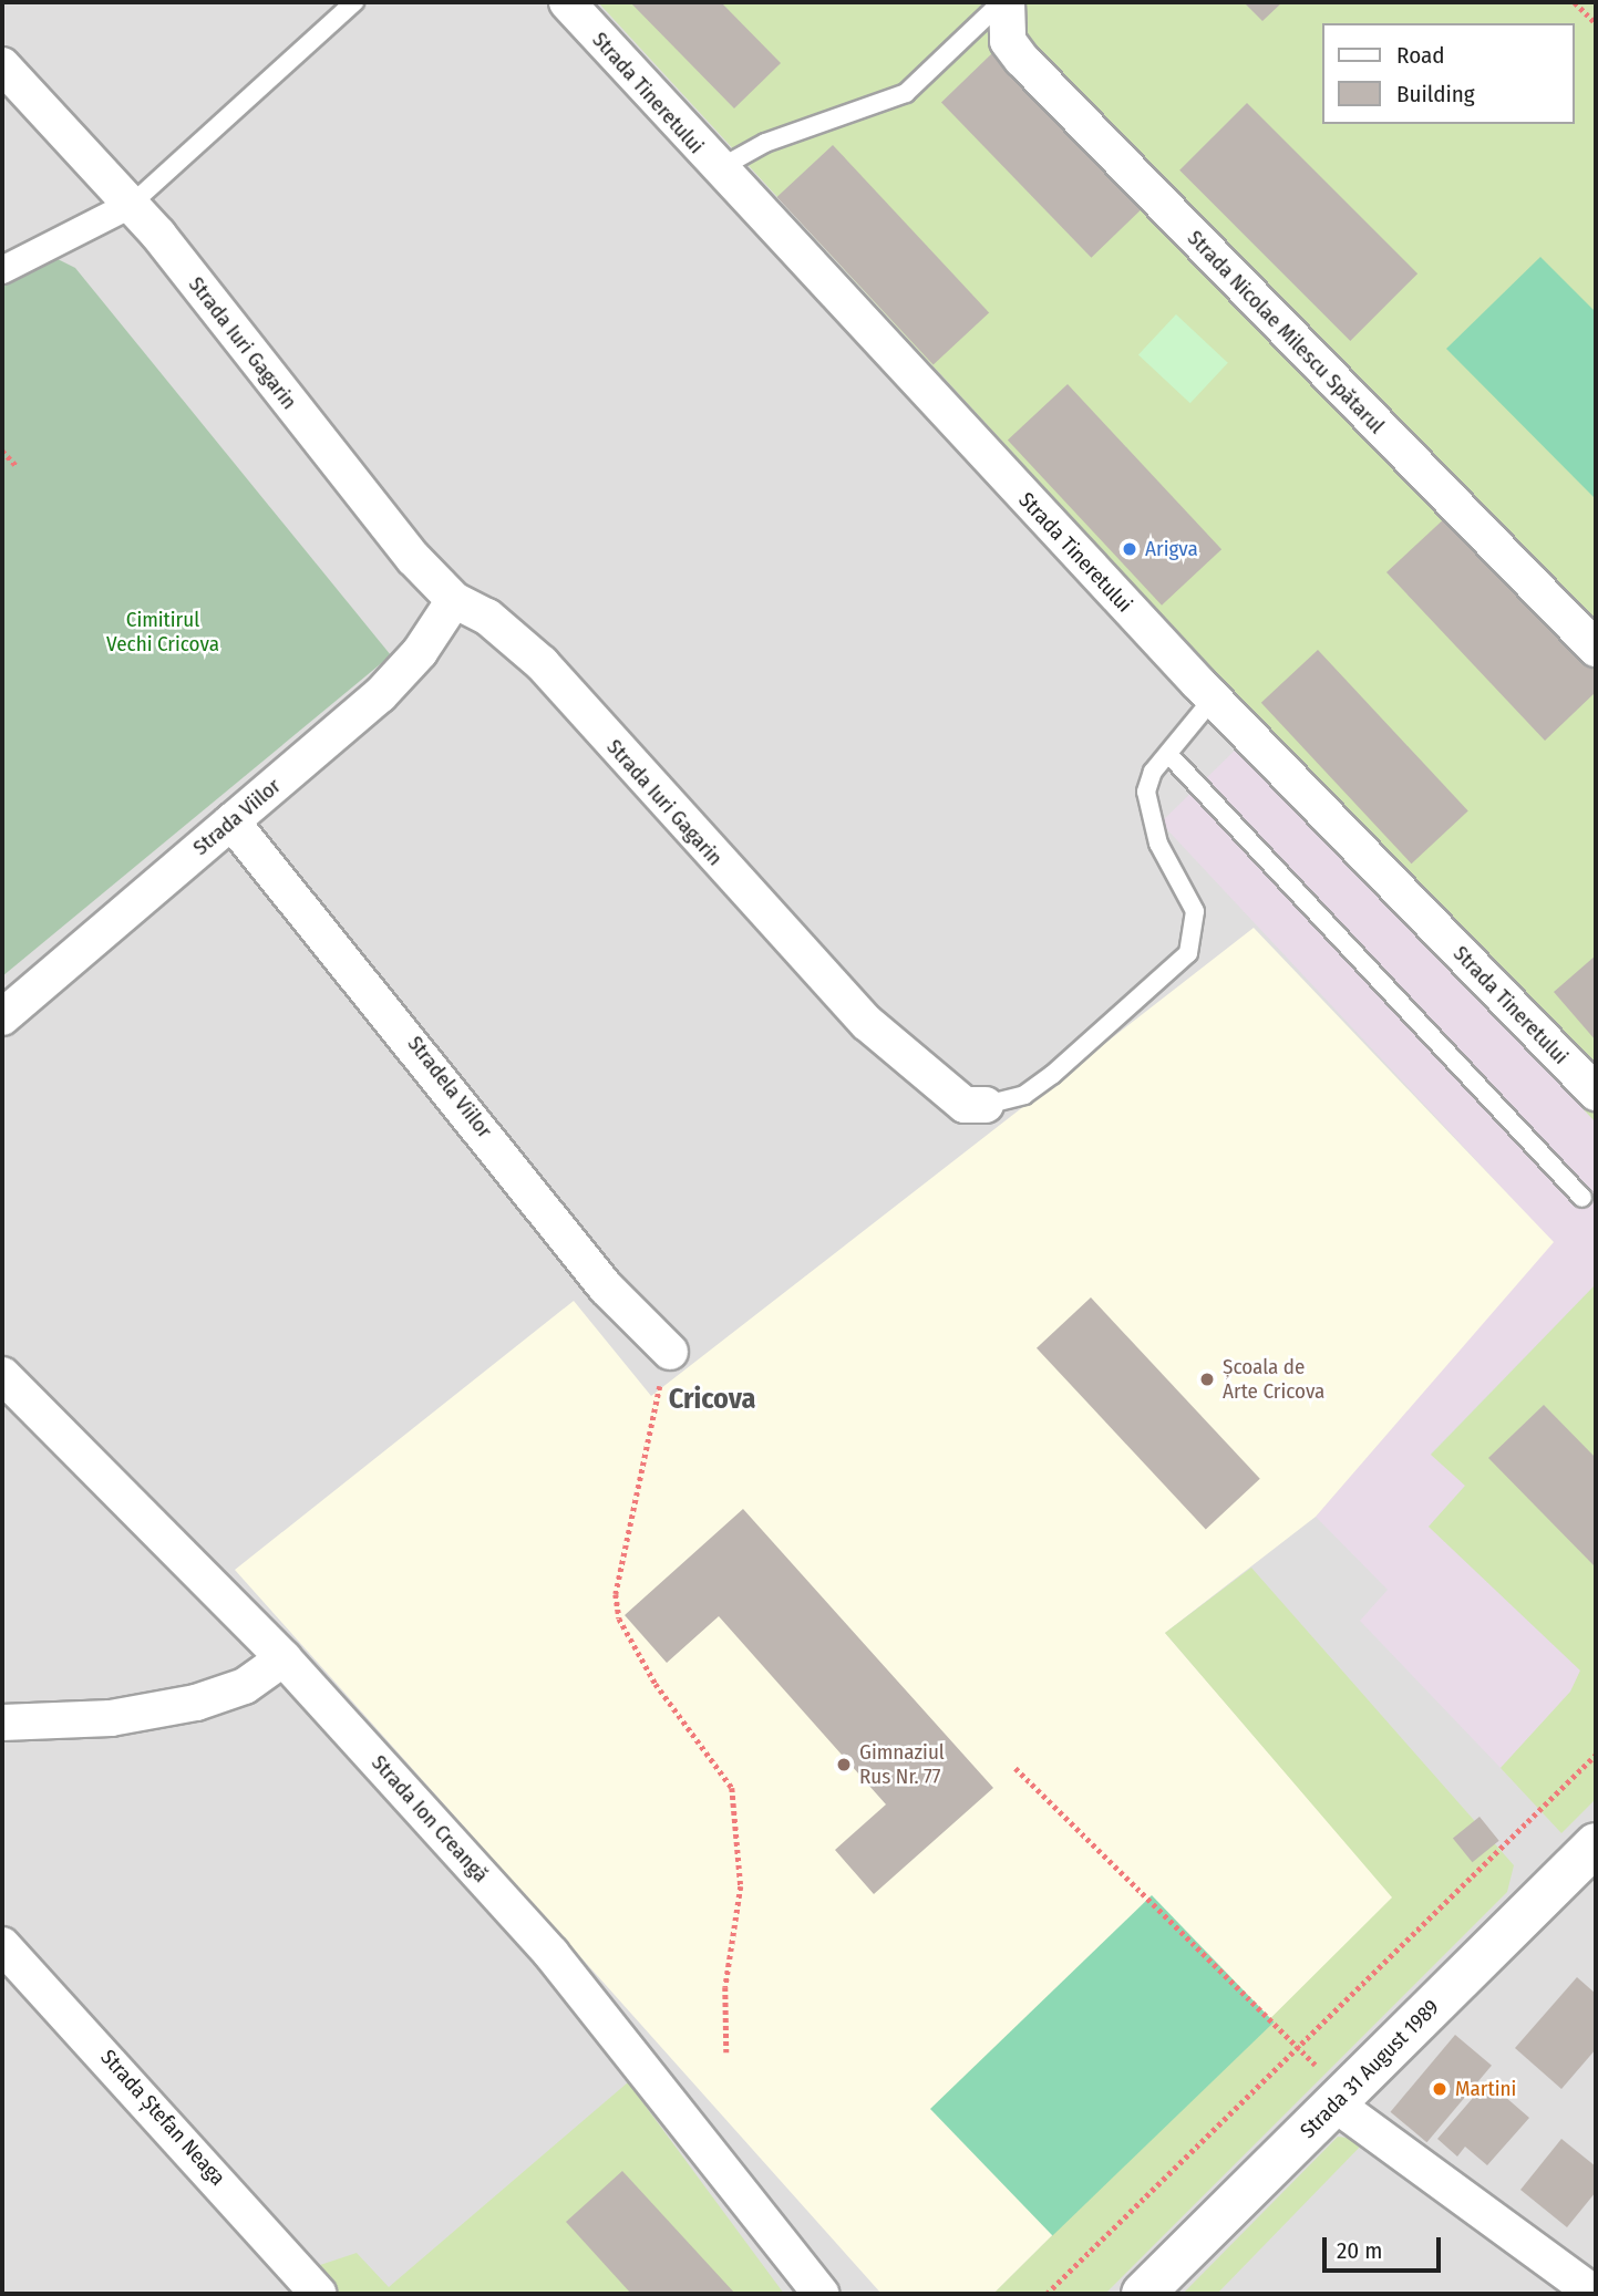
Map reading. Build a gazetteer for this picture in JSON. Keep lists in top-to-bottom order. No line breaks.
{"streets":{"street":["Strada Tineretului","Strada Nicolae Milescu Spătarul","Strada Iuri Gagarin","Strada Viilor","Stradela Viilor","Strada Ion Creangă","Strada 31 August 1989","Strada Ștefan Neaga"]},"crossings":[["Strada Tineretului","Strada Iuri Gagarin"],["Strada Iuri Gagarin","Strada Viilor"],["Strada Viilor","Stradela Viilor"]],"districts":["Cricova"],"parks":["Cimitirul Vechi Cricova"],"places":["Arigva","Școala de Arte Cricova","Gimnaziul Rus Nr. 77","Martini"],"legend":["Road","Building"],"scale_bar":"20 m"}
